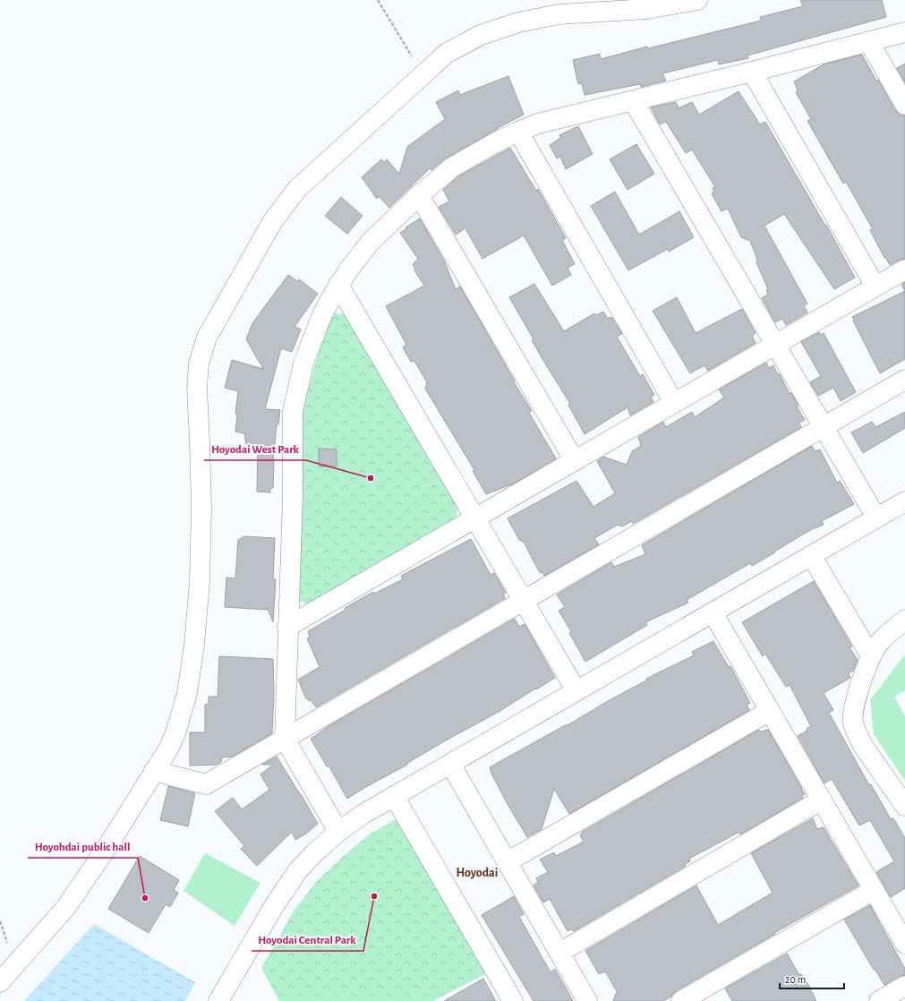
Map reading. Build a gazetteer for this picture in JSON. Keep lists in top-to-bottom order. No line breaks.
{"districts":["Hoyodai"],"places":["Hoyodai West Park","Hoyodai Central Park","Hoyohdai public hall"],"scale_bar":"20 m"}
